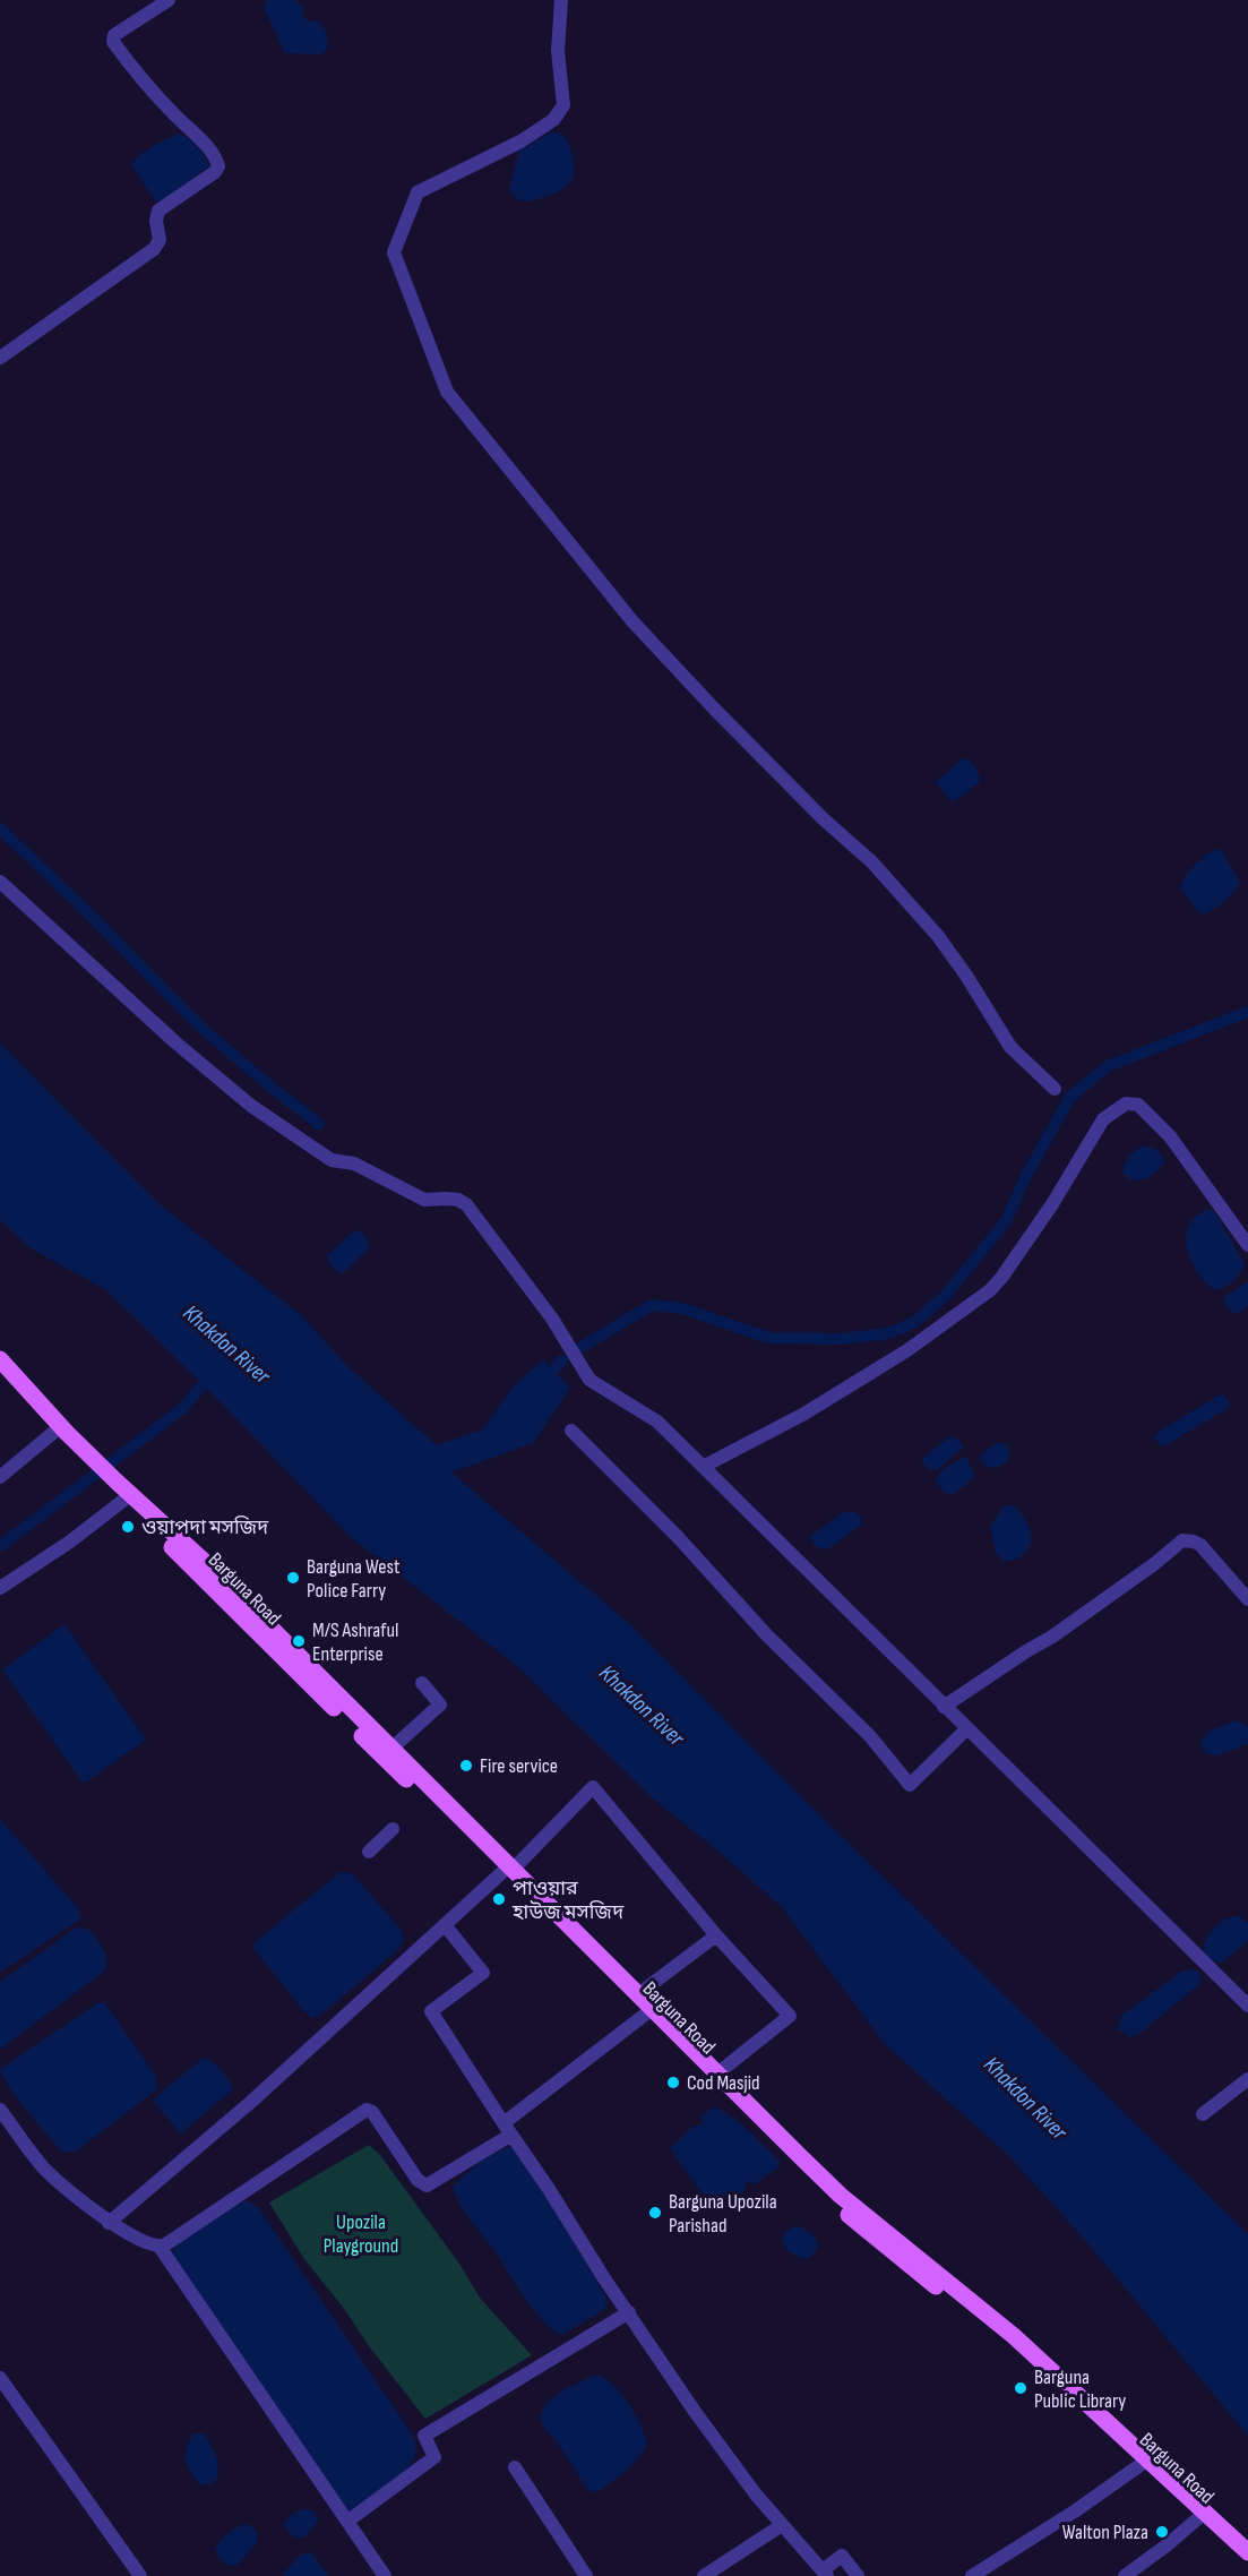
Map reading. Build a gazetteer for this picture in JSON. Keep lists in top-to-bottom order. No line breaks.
{"streets":{"main road":["Barguna Road"]},"water":["Khakdon River"],"parks":["Upozila Playground"],"places":["ওয়াপদা মসজিদ","Barguna West Police Farry","M/S Ashraful Enterprise","Fire service","পাওয়ার হাউজ মসজিদ","Cod Masjid","Barguna Upozila Parishad","Barguna Public Library","Walton Plaza"]}
